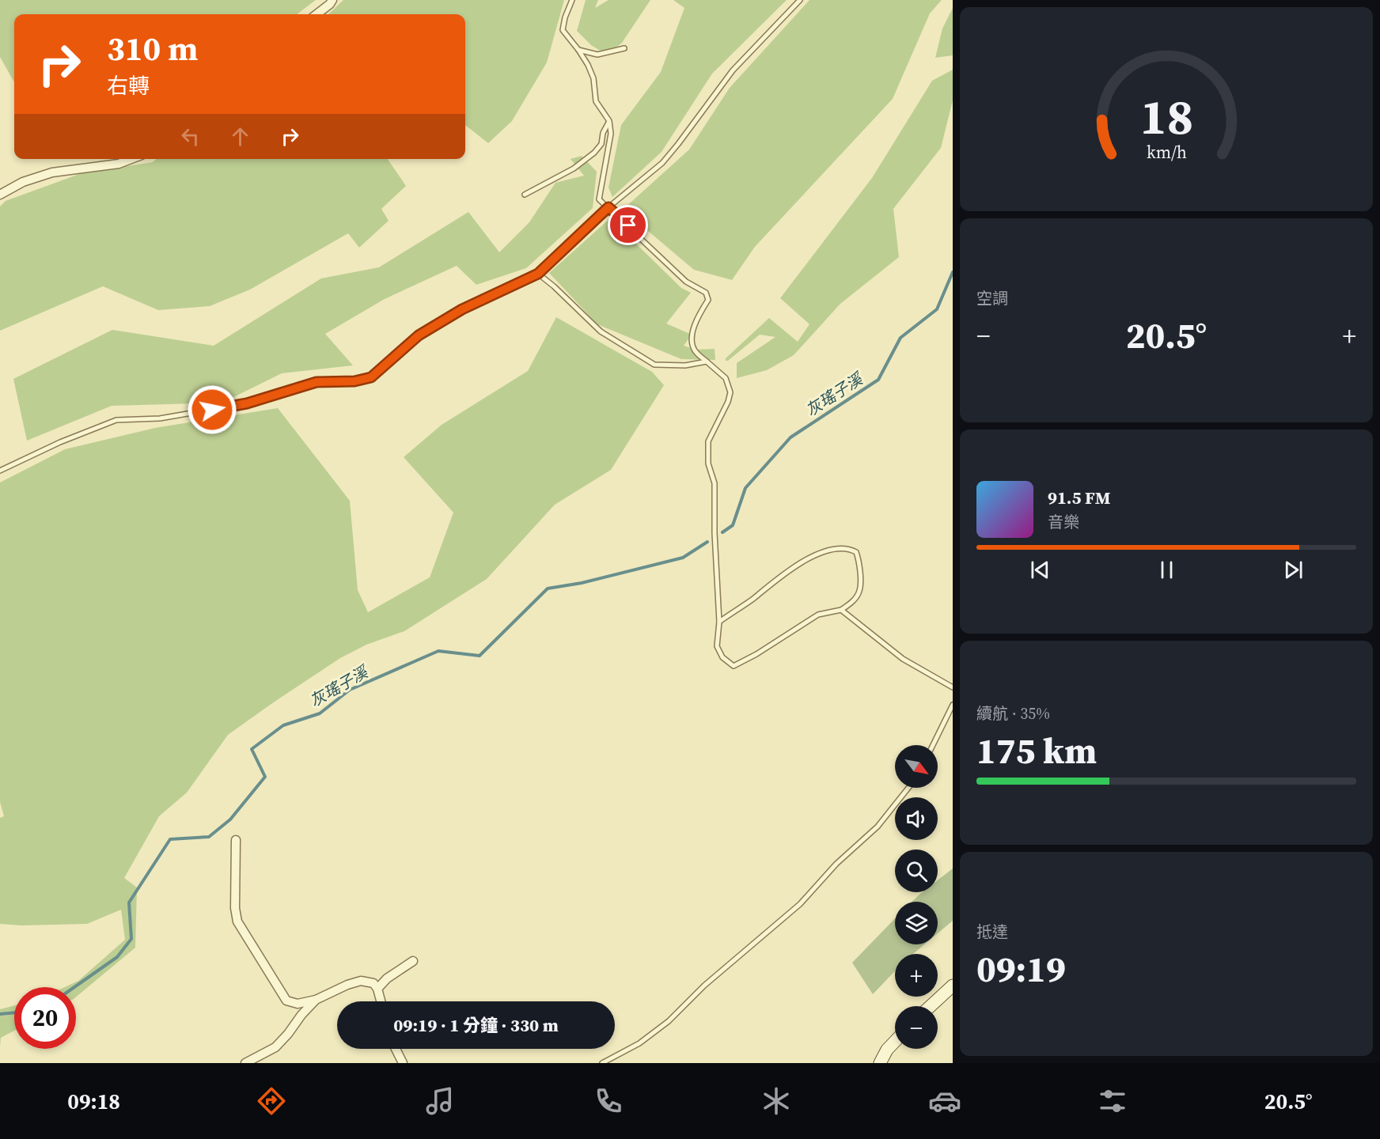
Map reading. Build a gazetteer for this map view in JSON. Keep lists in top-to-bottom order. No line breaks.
{"water":["灰瑤子溪"],"north":"bottom right","page":{"turn":["310 m","右轉"],"tile":["空調",["續航 · 35%","175 km"],["抵達","09:19"]],"heat":["−","20.5°","+"],"song":["91.5 FM","音樂"],"map_buttons":["+","−"],"limit":"20","trip":"09:19 · 1 分鐘 · 330 m","tabs":["09:18","20.5°"],"gauge":["18","km/h"]}}
